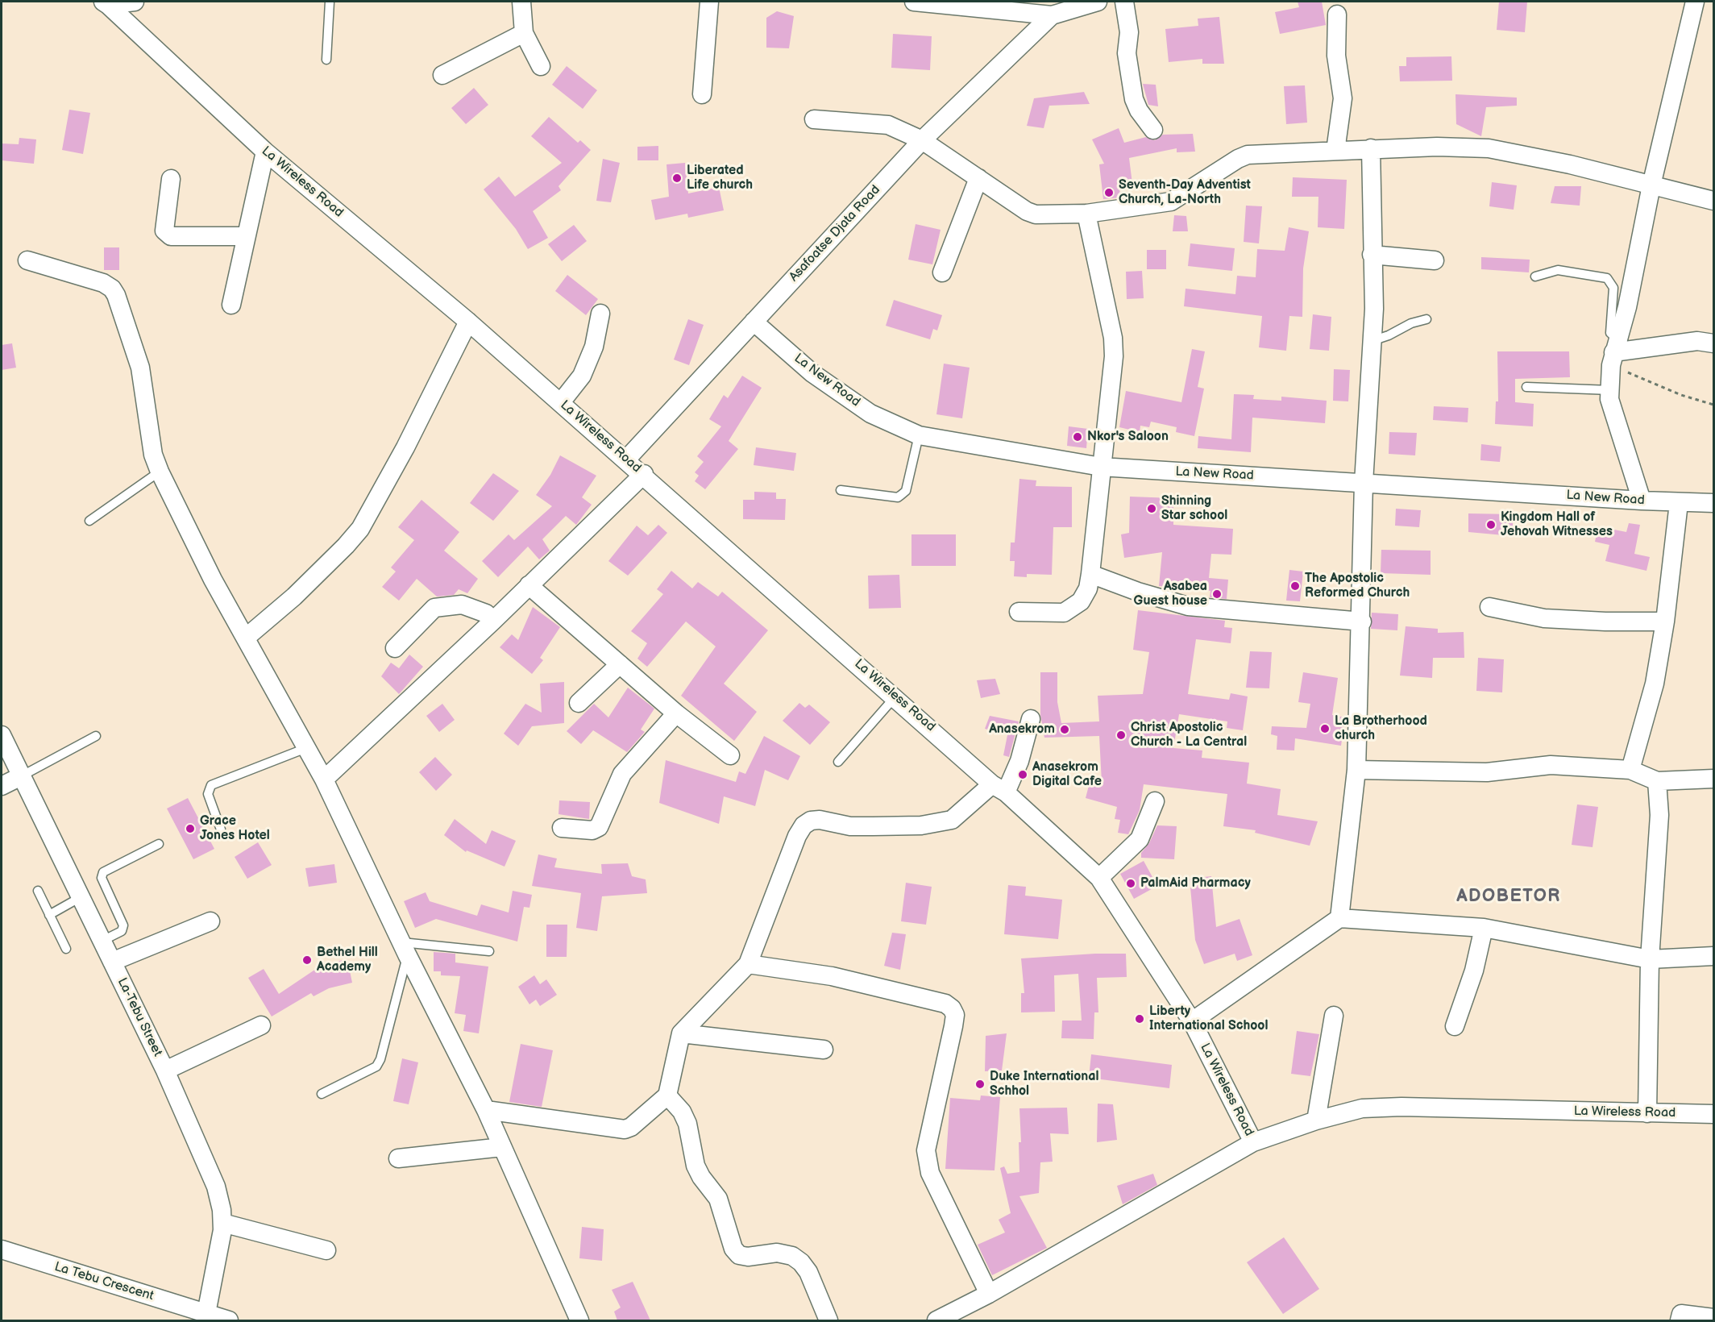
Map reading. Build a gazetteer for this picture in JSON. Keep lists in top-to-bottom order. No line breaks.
{"streets":{"street":["La Wireless Road","Asafoatse Djata Road","La New Road","La-Tebu Street","La Tebu Crescent"]},"crossings":[["La Wireless Road","Asafoatse Djata Road"],["Asafoatse Djata Road","La New Road"],["La-Tebu Street","La Tebu Crescent"]],"districts":["ADOBETOR"],"places":["Liberated Life church","Seventh-Day Adventist Church, La-North","Nkor's Saloon","Shinning Star school","Kingdom Hall of Jehovah Witnesses","The Apostolic Reformed Church","Asabea Guest house","La Brotherhood church","Anasekrom","Christ Apostolic Church - La Central","Anasekrom Digital Cafe","Grace Jones Hotel","PalmAid Pharmacy","Bethel Hill Academy","Liberty International School","Duke International Schhol"]}
